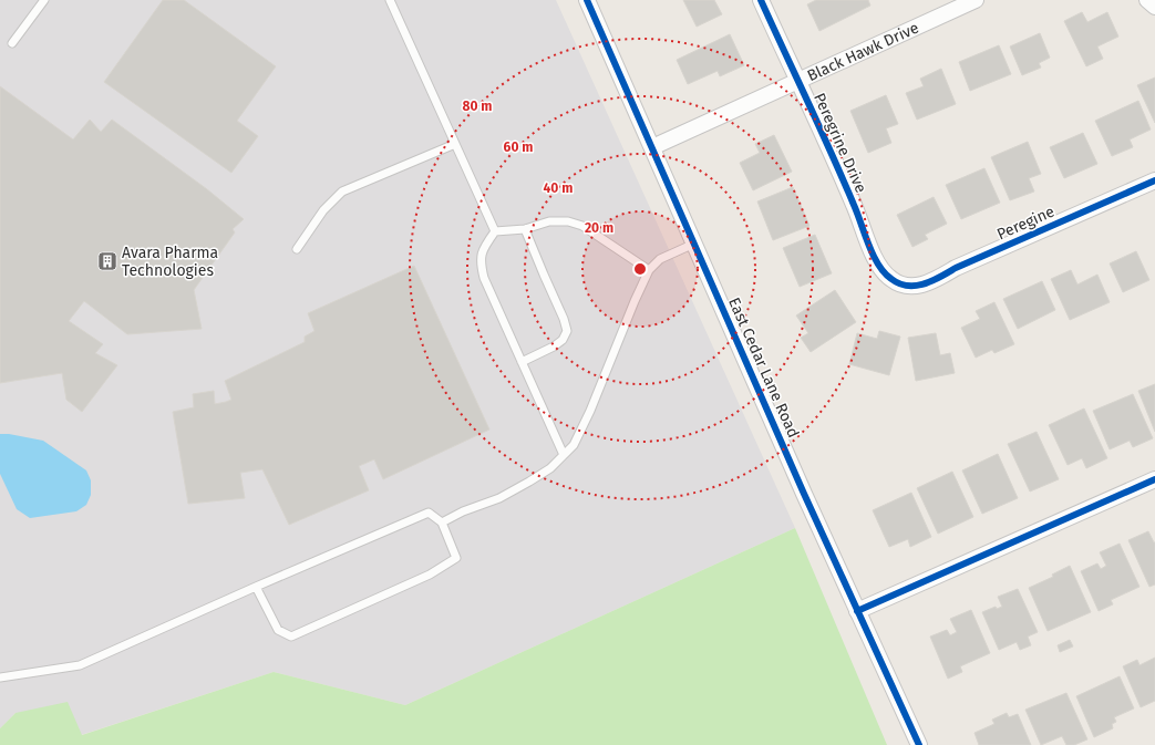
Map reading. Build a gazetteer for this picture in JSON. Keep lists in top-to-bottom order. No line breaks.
{"streets":{"street":["Black Hawk Drive","Peregrine Drive","Peregine","East Cedar Lane Road"]},"crossings":[["Black Hawk Drive","Peregrine Drive"],["Black Hawk Drive","East Cedar Lane Road"],["Peregrine Drive","Peregine"]],"places":{"building":["Avara Pharma Technologies"]},"rings":["80 m","60 m","40 m","20 m"]}
